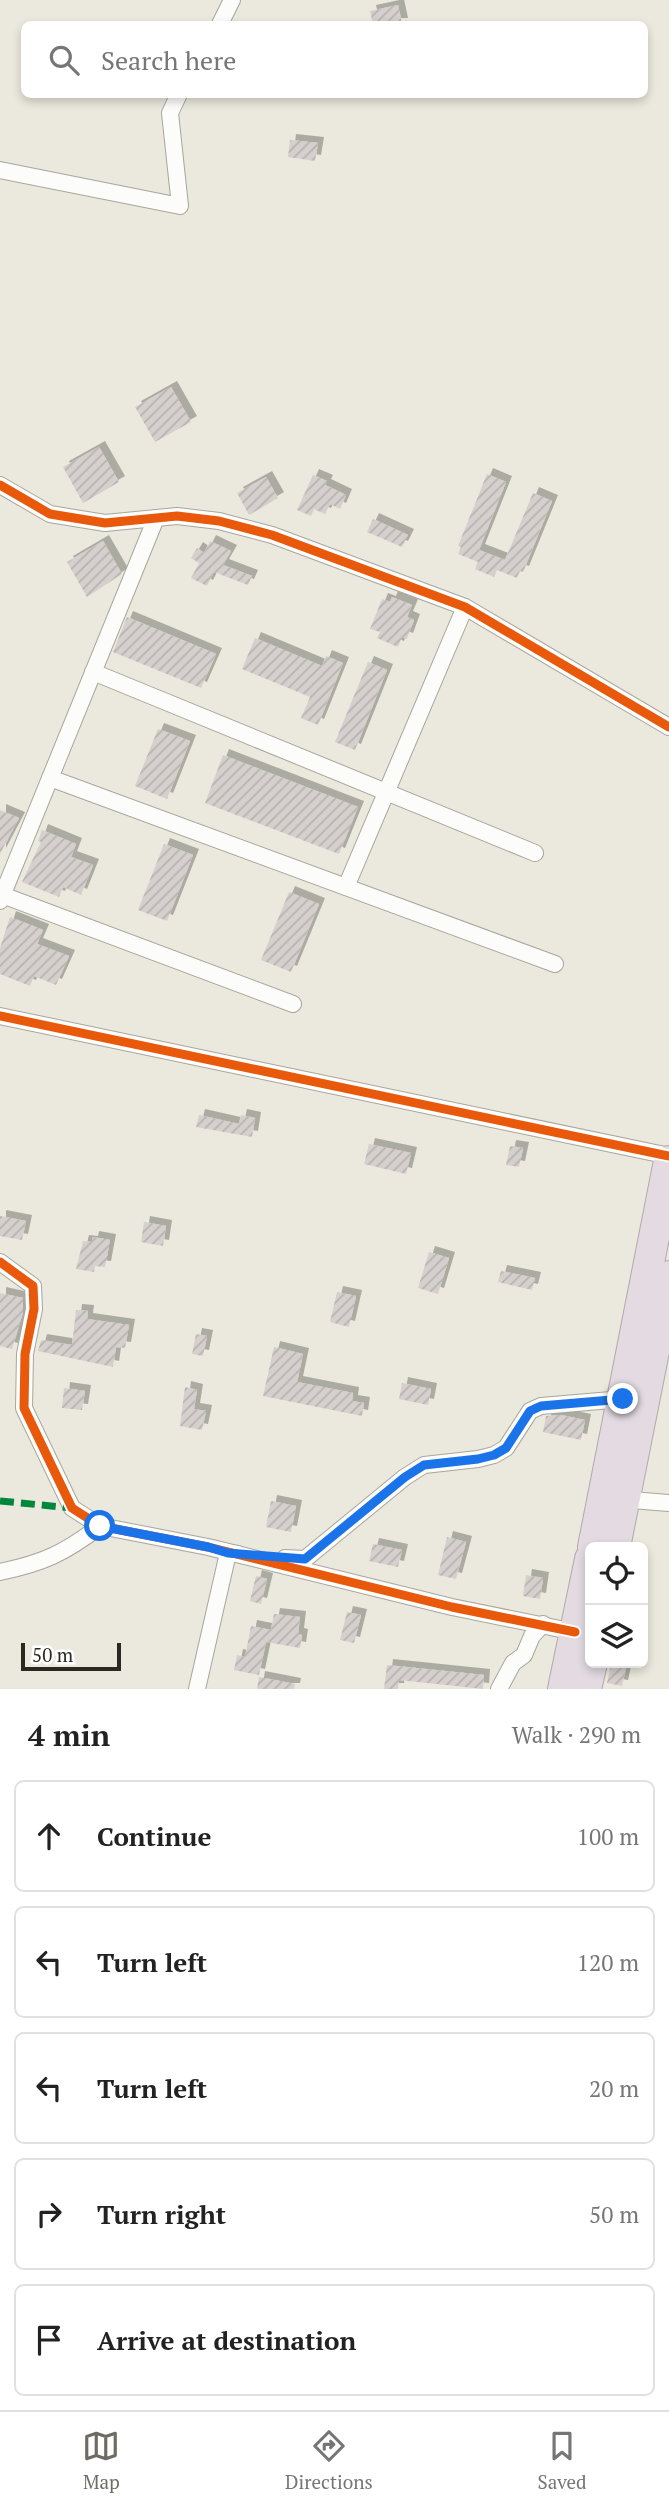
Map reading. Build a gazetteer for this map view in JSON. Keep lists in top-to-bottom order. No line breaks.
{"scale_bar":"50 m","page":{"search":"Search here","scale":"50 m","heading":["4 min","Walk · 290 m"],"list":[["Continue","100 m"],["Turn left","120 m"],["Turn left","20 m"],["Turn right","50 m"],"Arrive at destination"],"nav":["Map","Directions","Saved"]}}
